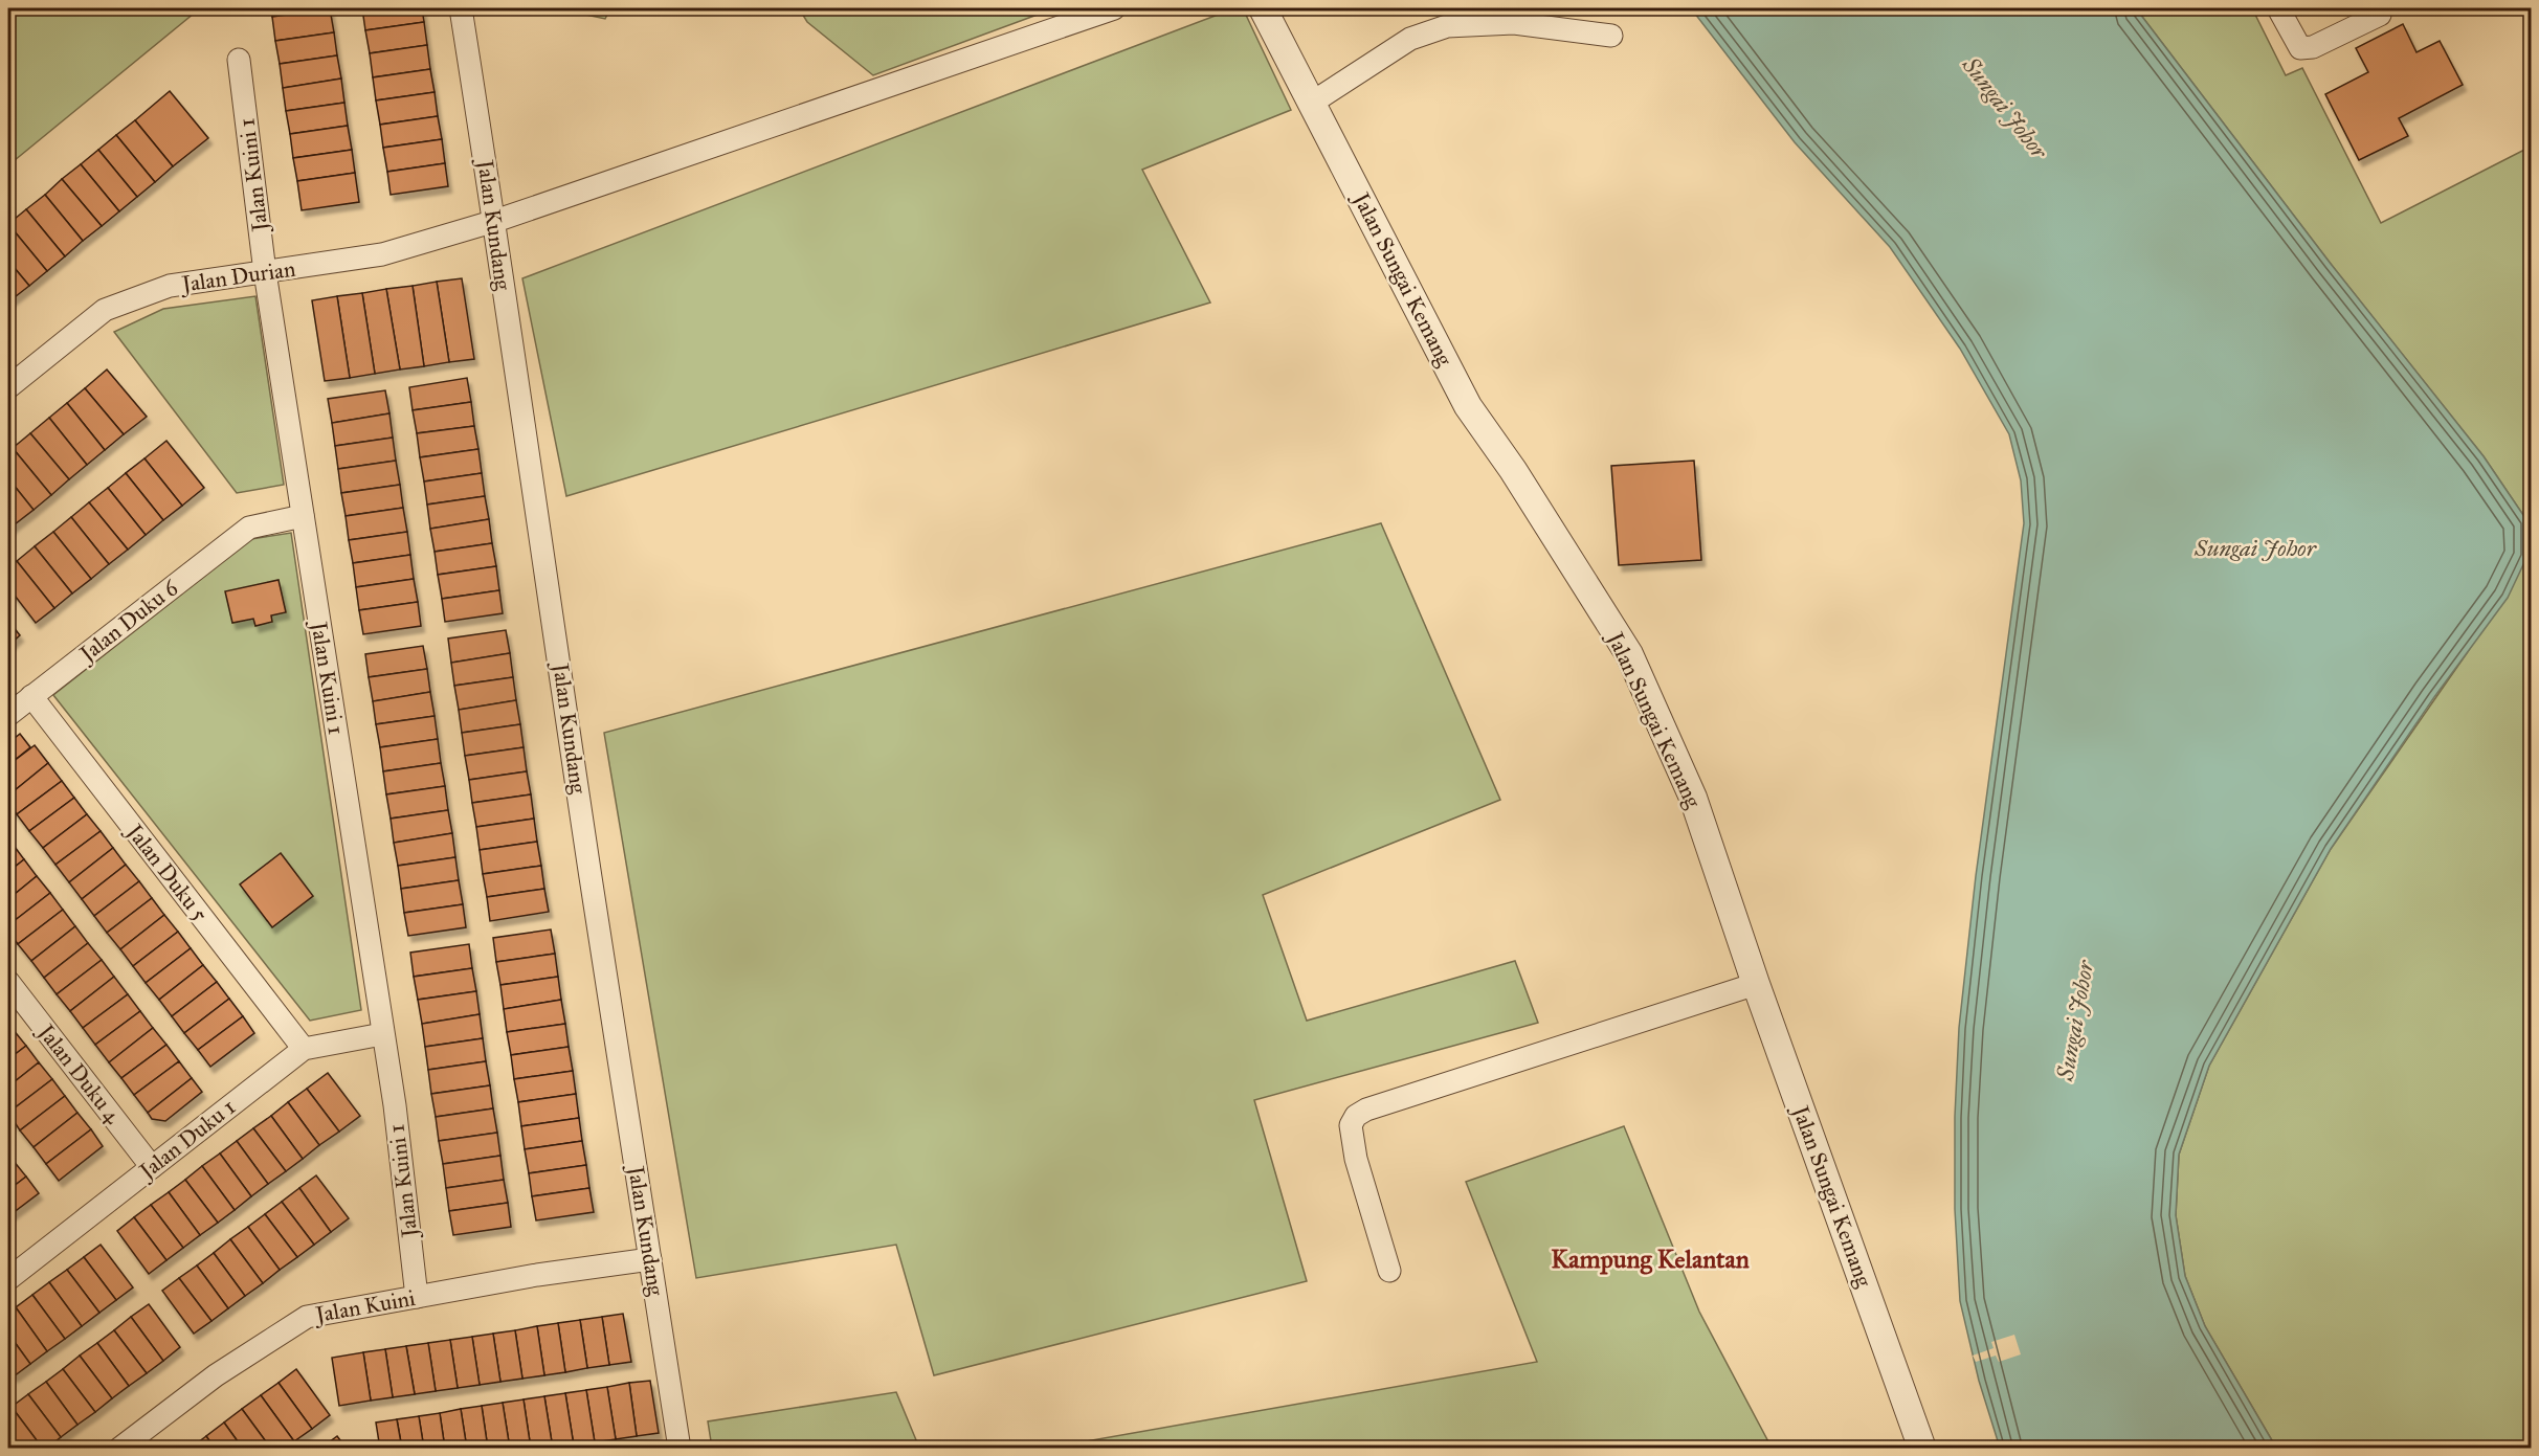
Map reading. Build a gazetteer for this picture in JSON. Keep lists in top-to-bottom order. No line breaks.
{"streets":{"street":["Jalan Kuini 1","Jalan Kundang","Jalan Durian","Jalan Sungai Kemang","Jalan Duku 6","Jalan Duku 5","Jalan Duku 4","Jalan Duku 1","Jalan Kuini"]},"crossings":[["Jalan Kuini 1","Jalan Durian"],["Jalan Kuini 1","Jalan Duku 6"],["Jalan Kuini 1","Jalan Duku 1"],["Jalan Kuini 1","Jalan Kuini"],["Jalan Kundang","Jalan Durian"],["Jalan Kundang","Jalan Kuini"],["Jalan Duku 6","Jalan Duku 5"],["Jalan Duku 5","Jalan Duku 1"],["Jalan Duku 4","Jalan Duku 1"]],"districts":["Kampung Kelantan"],"water":["Sungai Johor"]}
